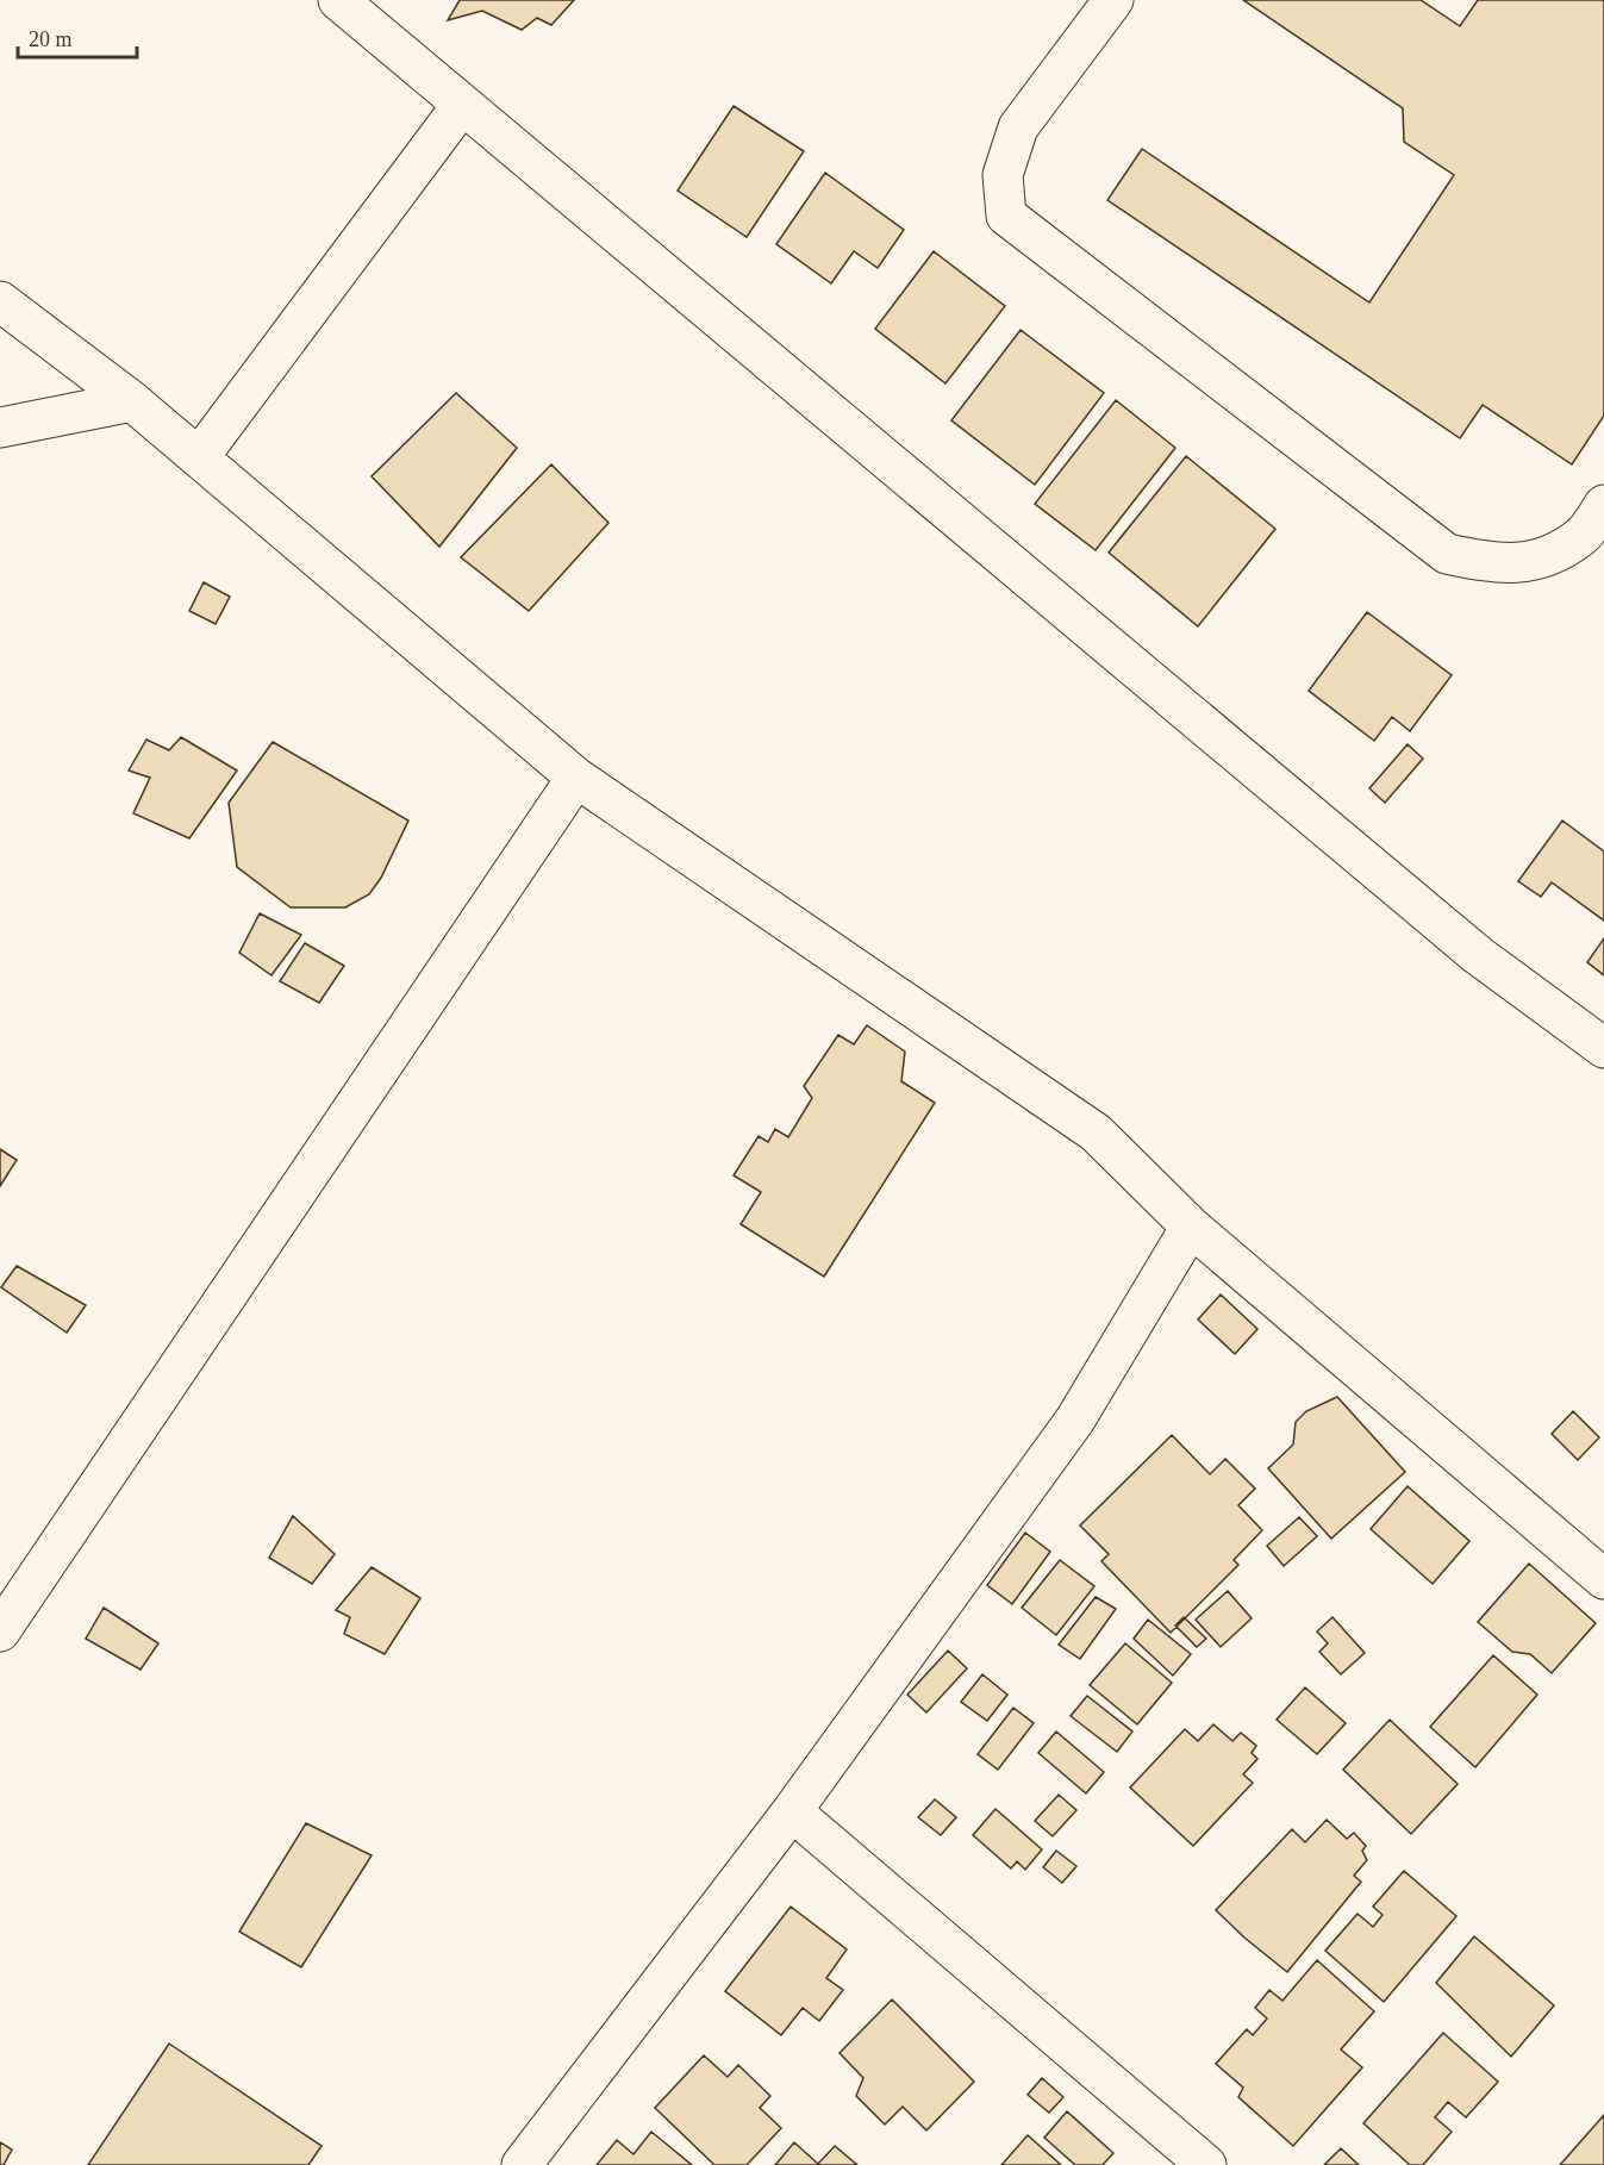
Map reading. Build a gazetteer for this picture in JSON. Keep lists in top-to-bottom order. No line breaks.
{"scale_bar":"20 m"}
